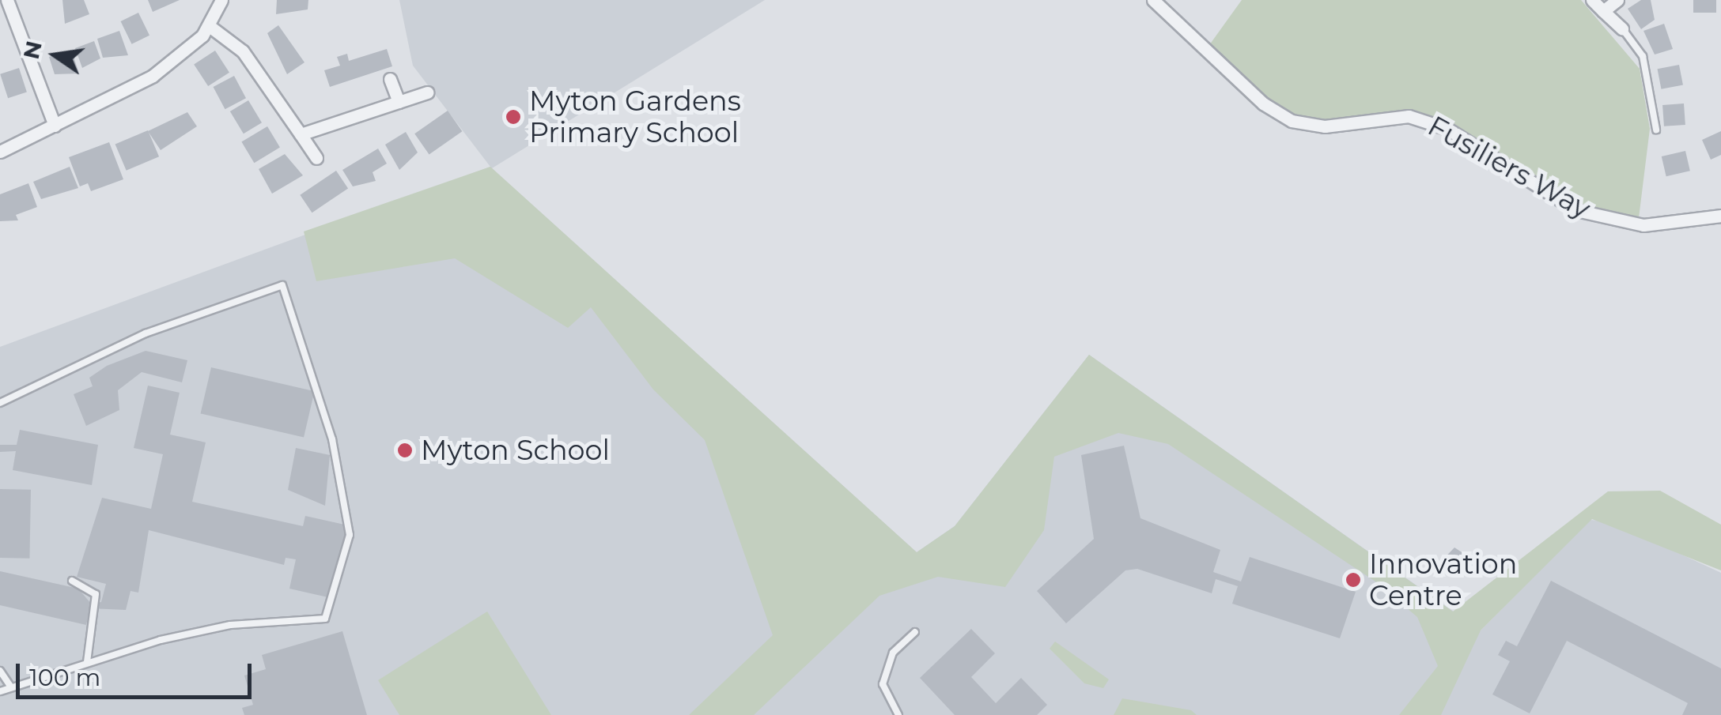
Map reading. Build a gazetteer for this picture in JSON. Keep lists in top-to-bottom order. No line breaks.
{"streets":{"street":["Fusiliers Way"]},"places":["Myton Gardens Primary School","Myton School","Innovation Centre"],"scale_bar":"100 m","north":"left"}
